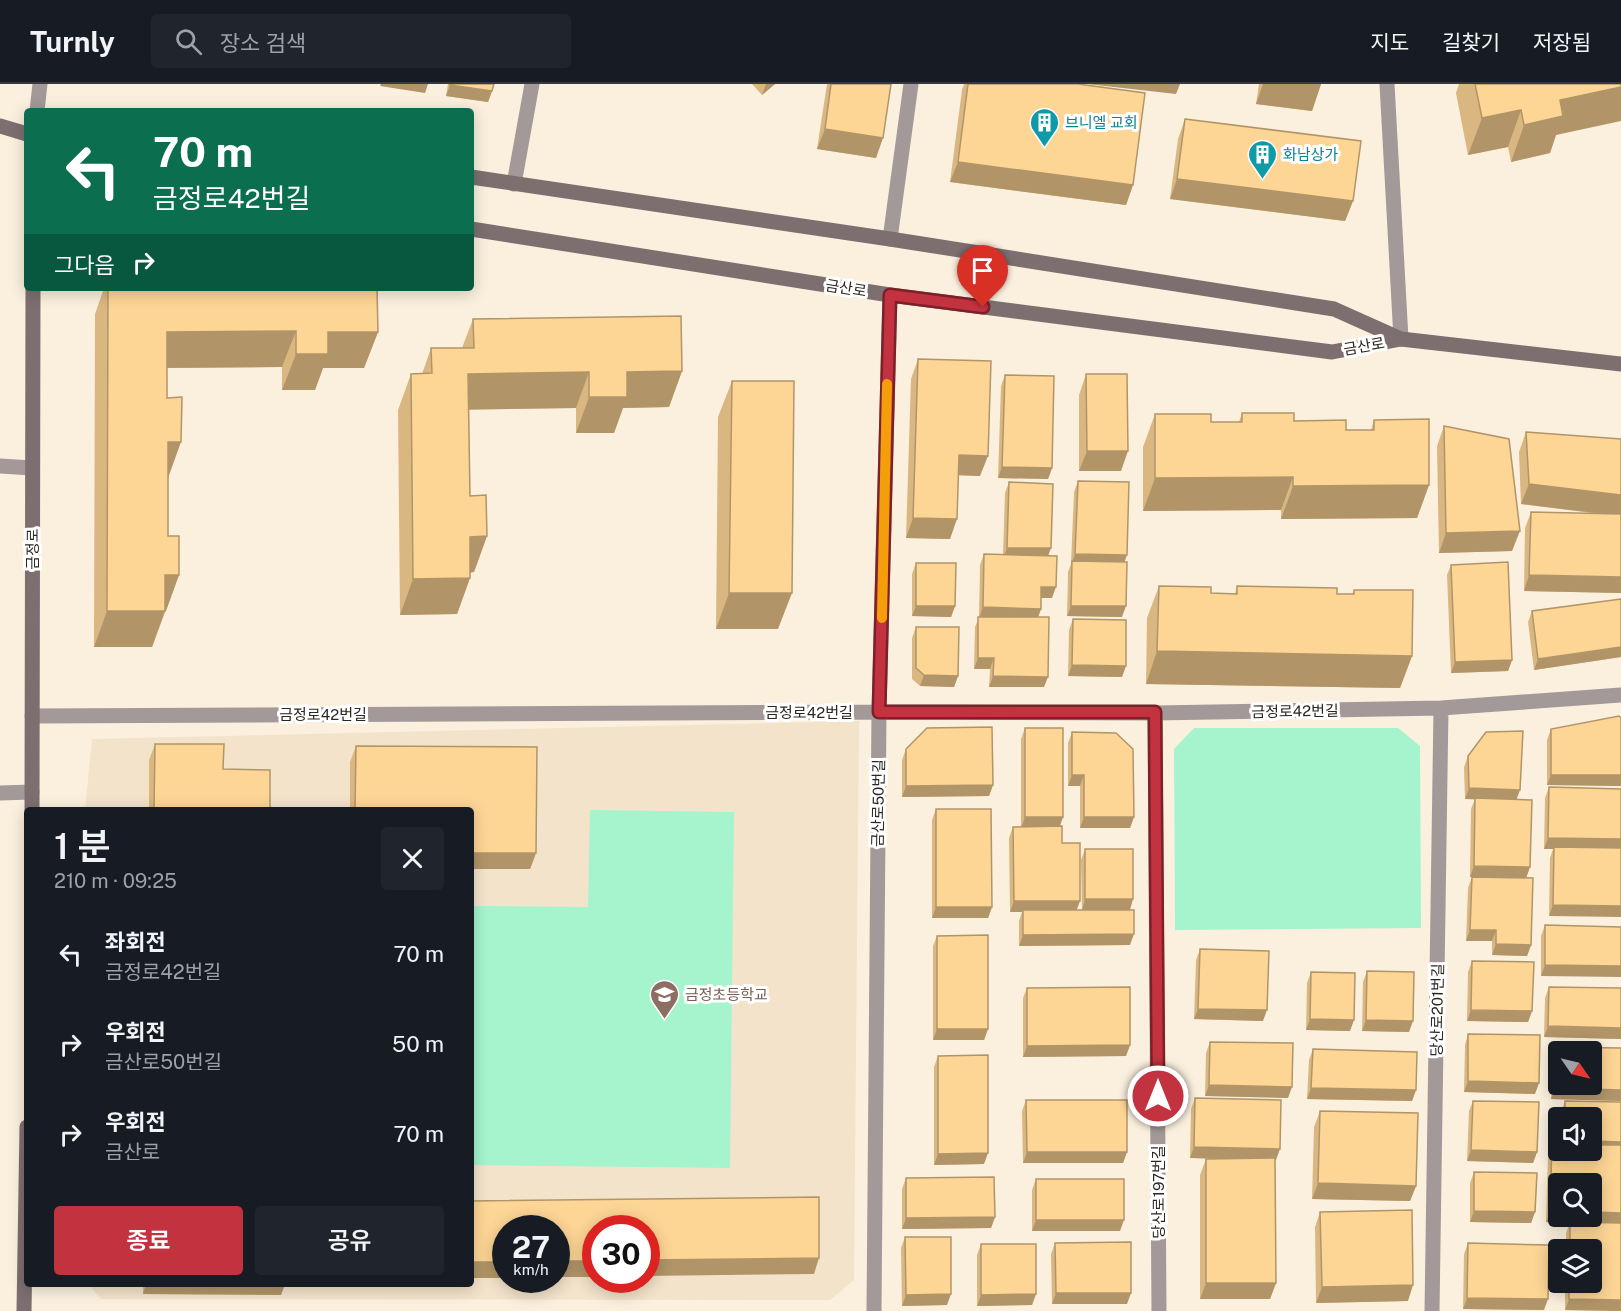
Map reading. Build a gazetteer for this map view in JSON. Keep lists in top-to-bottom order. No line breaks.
{"streets":{"street":["금산로","금정로","금정로42번길","금산로50번길","당산로201번길","당산로197번길"]},"crossings":[["금산로","금산로50번길"],["금정로","금정로42번길"],["금정로42번길","금산로50번길"],["금정로42번길","당산로201번길"],["금정로42번길","당산로197번길"]],"places":{"building":["브니엘 교회","화남상가"],"school or university":["금정초등학교"]},"north":"bottom right","page":{"header":"Turnly","search":"장소 검색","nav":["지도","길찾기","저장됨"],"turn":["70 m","금정로42번길"],"then":"그다음","heading":["1 분","210 m · 09:25"],"list":[{"name":"좌회전","note":"금정로42번길","value":"70 m"},{"name":"우회전","note":"금산로50번길","value":"50 m"},{"name":"우회전","note":"금산로","value":"70 m"}],"buttons":["종료","공유"],"speed":"27 km/h","limit":"30"}}
